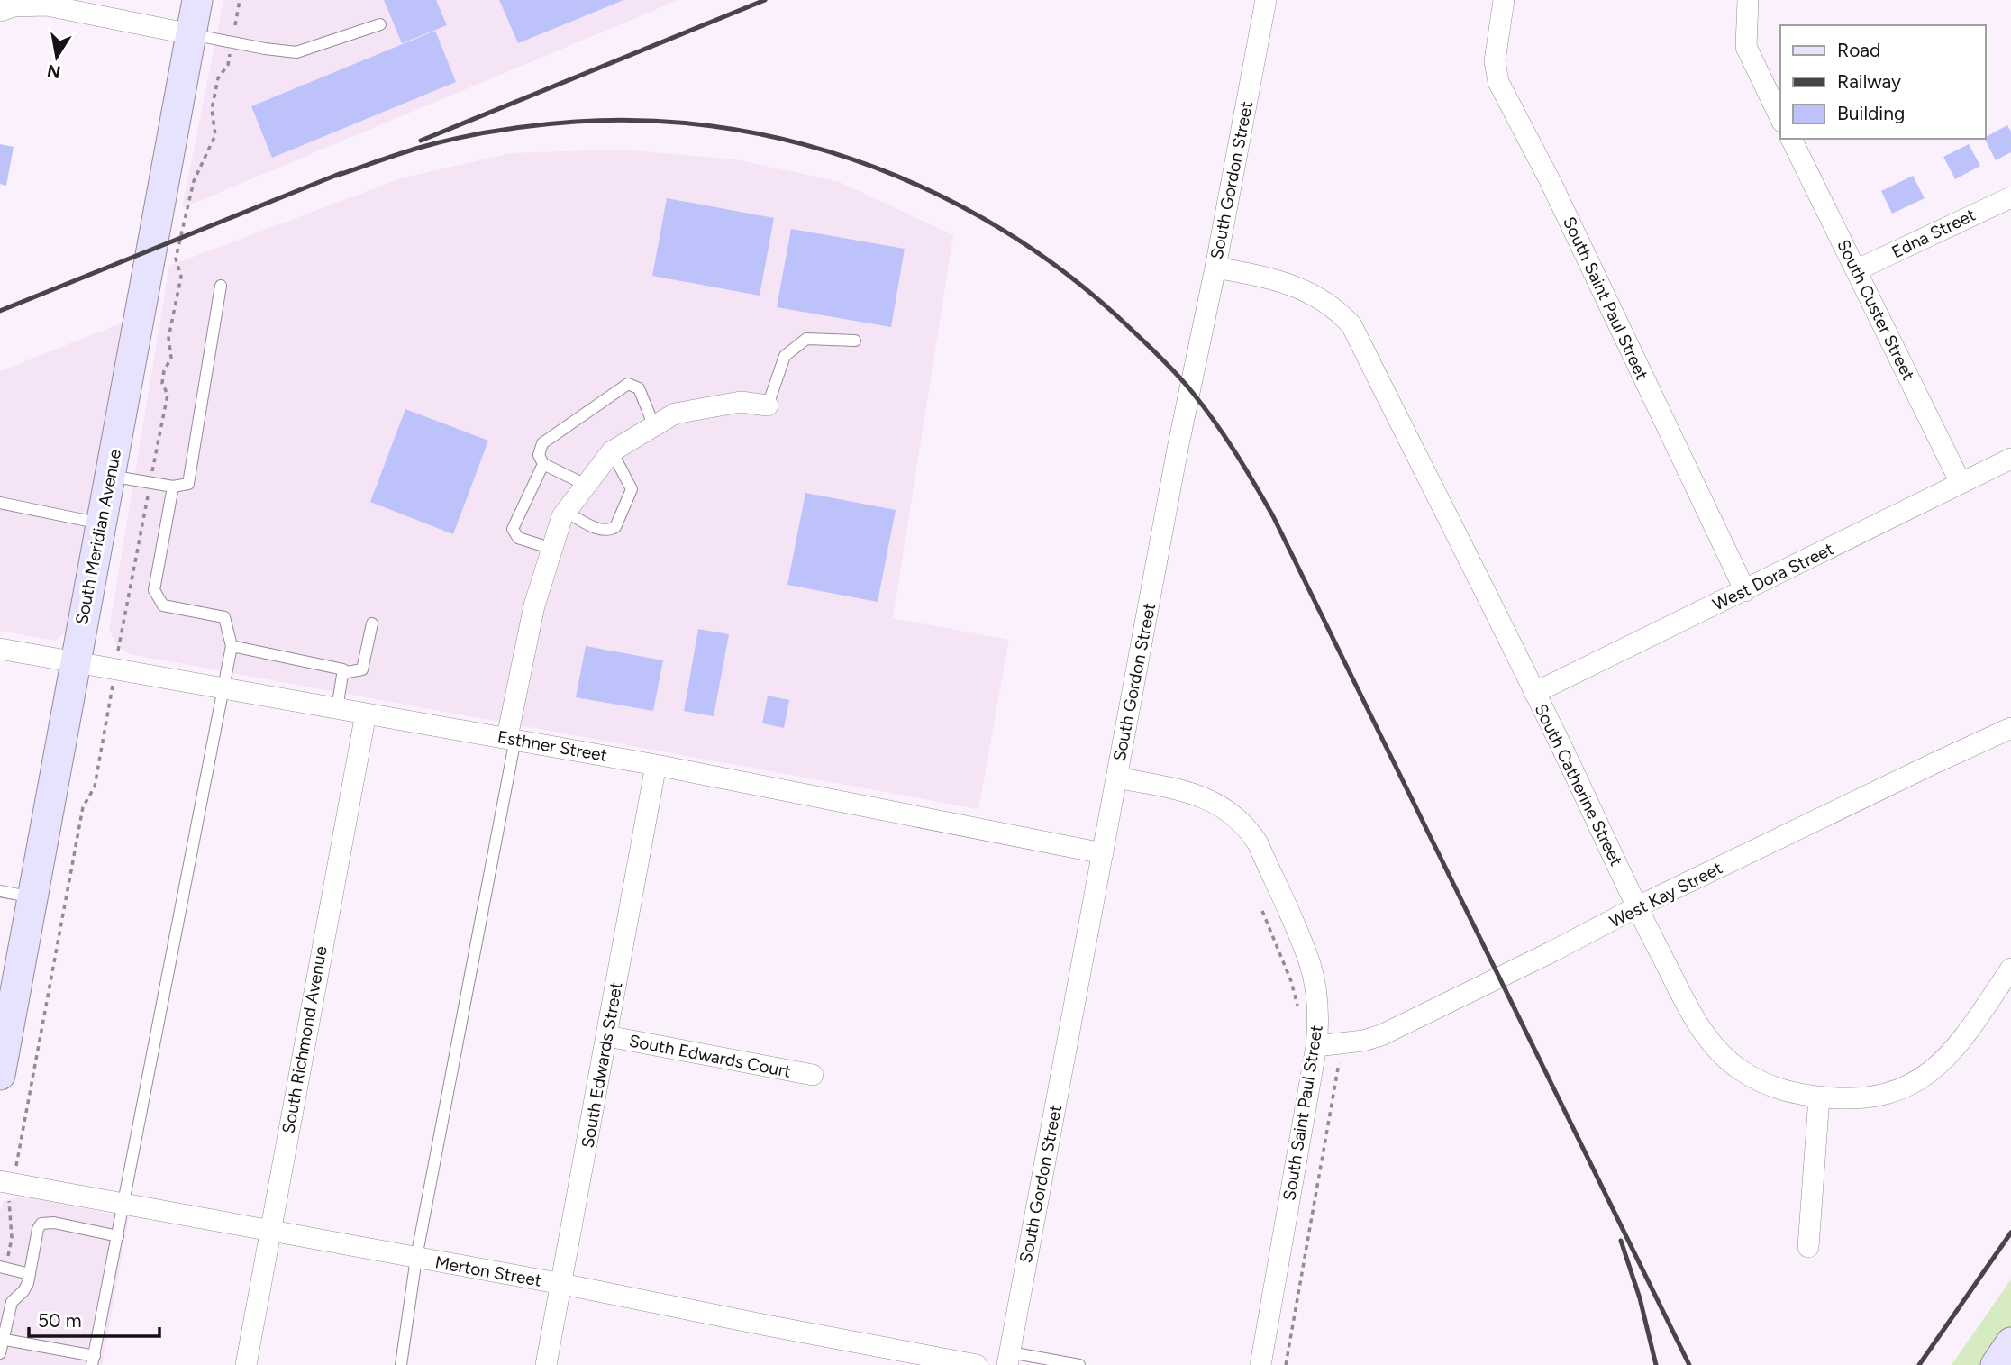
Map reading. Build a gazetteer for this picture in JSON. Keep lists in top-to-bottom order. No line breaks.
{"streets":{"main road":["South Meridian Avenue"],"street":["South Gordon Street","Edna Street","South Saint Paul Street","South Custer Street","West Dora Street","Esthner Street","South Catherine Street","West Kay Street","South Richmond Avenue","South Edwards Court","South Edwards Street","Merton Street"]},"crossings":[["South Gordon Street","South Saint Paul Street"],["South Gordon Street","Esthner Street"],["South Gordon Street","South Catherine Street"],["Edna Street","South Custer Street"],["South Saint Paul Street","West Dora Street"],["South Saint Paul Street","West Kay Street"],["South Custer Street","West Dora Street"],["South Meridian Avenue","Esthner Street"],["West Dora Street","South Catherine Street"],["Esthner Street","South Richmond Avenue"],["Esthner Street","South Edwards Street"],["South Catherine Street","West Kay Street"],["South Richmond Avenue","Merton Street"],["South Edwards Court","South Edwards Street"],["South Edwards Street","Merton Street"]],"legend":["Road","Railway","Building"],"scale_bar":"50 m","north":"bottom"}
